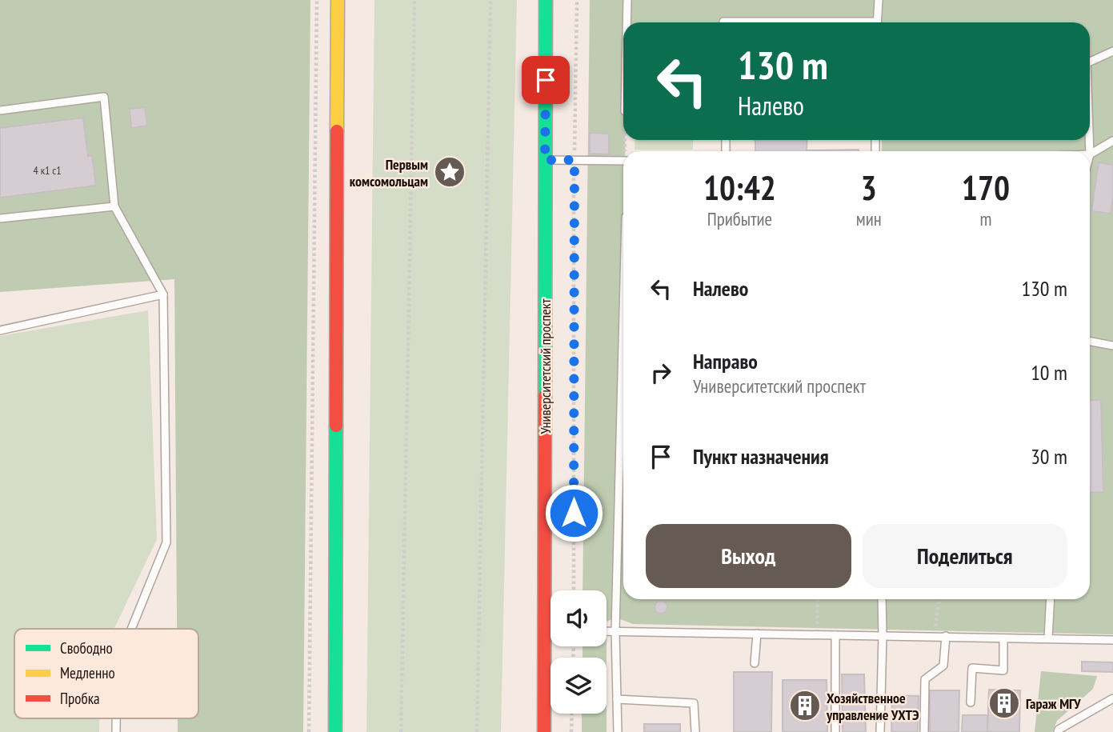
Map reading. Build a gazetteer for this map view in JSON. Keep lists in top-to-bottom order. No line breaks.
{"streets":{"main road":["Университетский проспект"]},"places":{"place":["Первым комсомольцам"],"building":["Гараж МГУ","Хозяйственное управление УХТЭ"]},"house_numbers":["4 к1 с1"],"legend":["Свободно","Медленно","Пробка"],"page":{"turn":["130 m","Налево"],"eta":["10:42","Прибытие","3","мин","170","m"],"list":[{"name":"Налево","value":"130 m"},{"name":"Направо","note":"Университетский проспект","value":"10 m"},{"name":"Пункт назначения","value":"30 m"}],"buttons":["Выход","Поделиться"]}}
